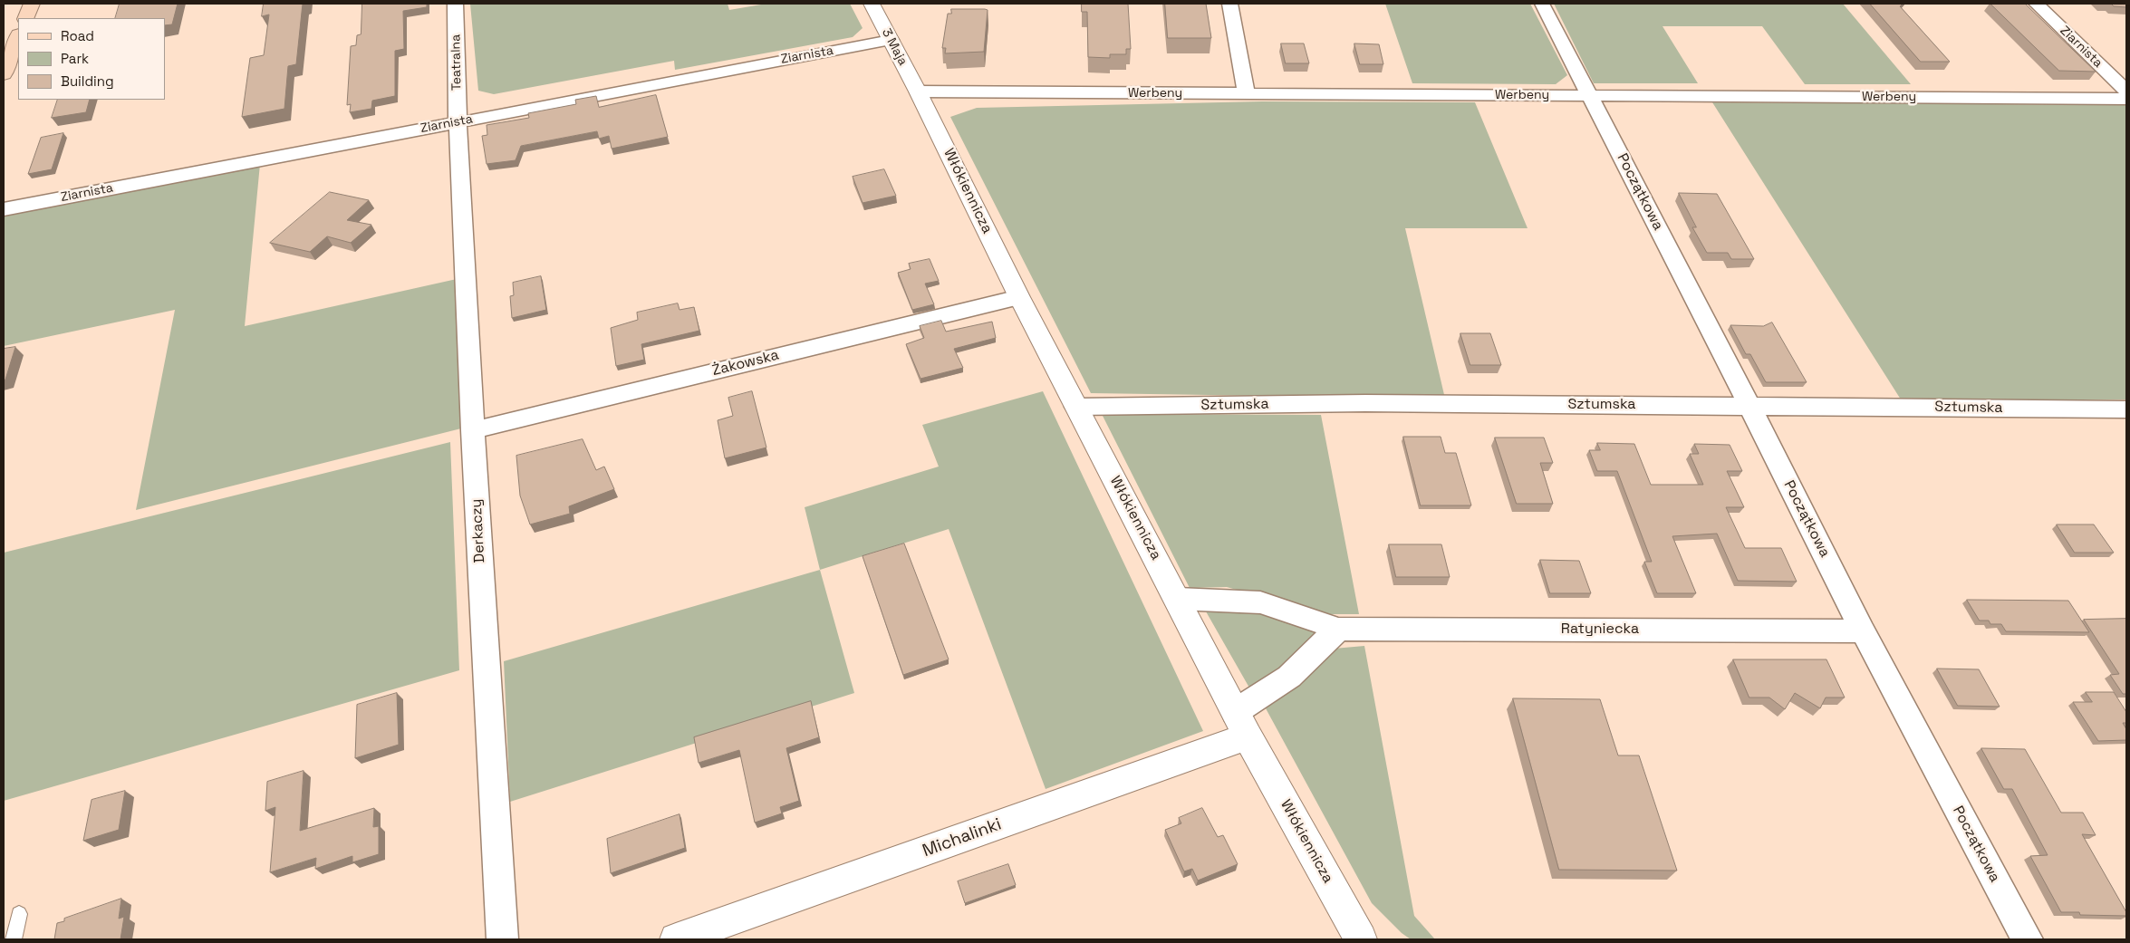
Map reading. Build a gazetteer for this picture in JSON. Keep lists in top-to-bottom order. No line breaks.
{"streets":{"street":["3 Maja","Ziarnista","Teatralna","Werbeny","Włókiennicza","Początkowa","Żakowska","Sztumska","Derkaczy","Ratyniecka","Michalinki"]},"crossings":[["3 Maja","Ziarnista"],["3 Maja","Werbeny"],["3 Maja","Włókiennicza"],["Ziarnista","Teatralna"],["Ziarnista","Derkaczy"],["Teatralna","Derkaczy"],["Werbeny","Włókiennicza"],["Werbeny","Początkowa"],["Włókiennicza","Żakowska"],["Włókiennicza","Sztumska"],["Włókiennicza","Ratyniecka"],["Włókiennicza","Michalinki"],["Początkowa","Sztumska"],["Początkowa","Ratyniecka"],["Żakowska","Derkaczy"]],"legend":["Road","Park","Building"]}
